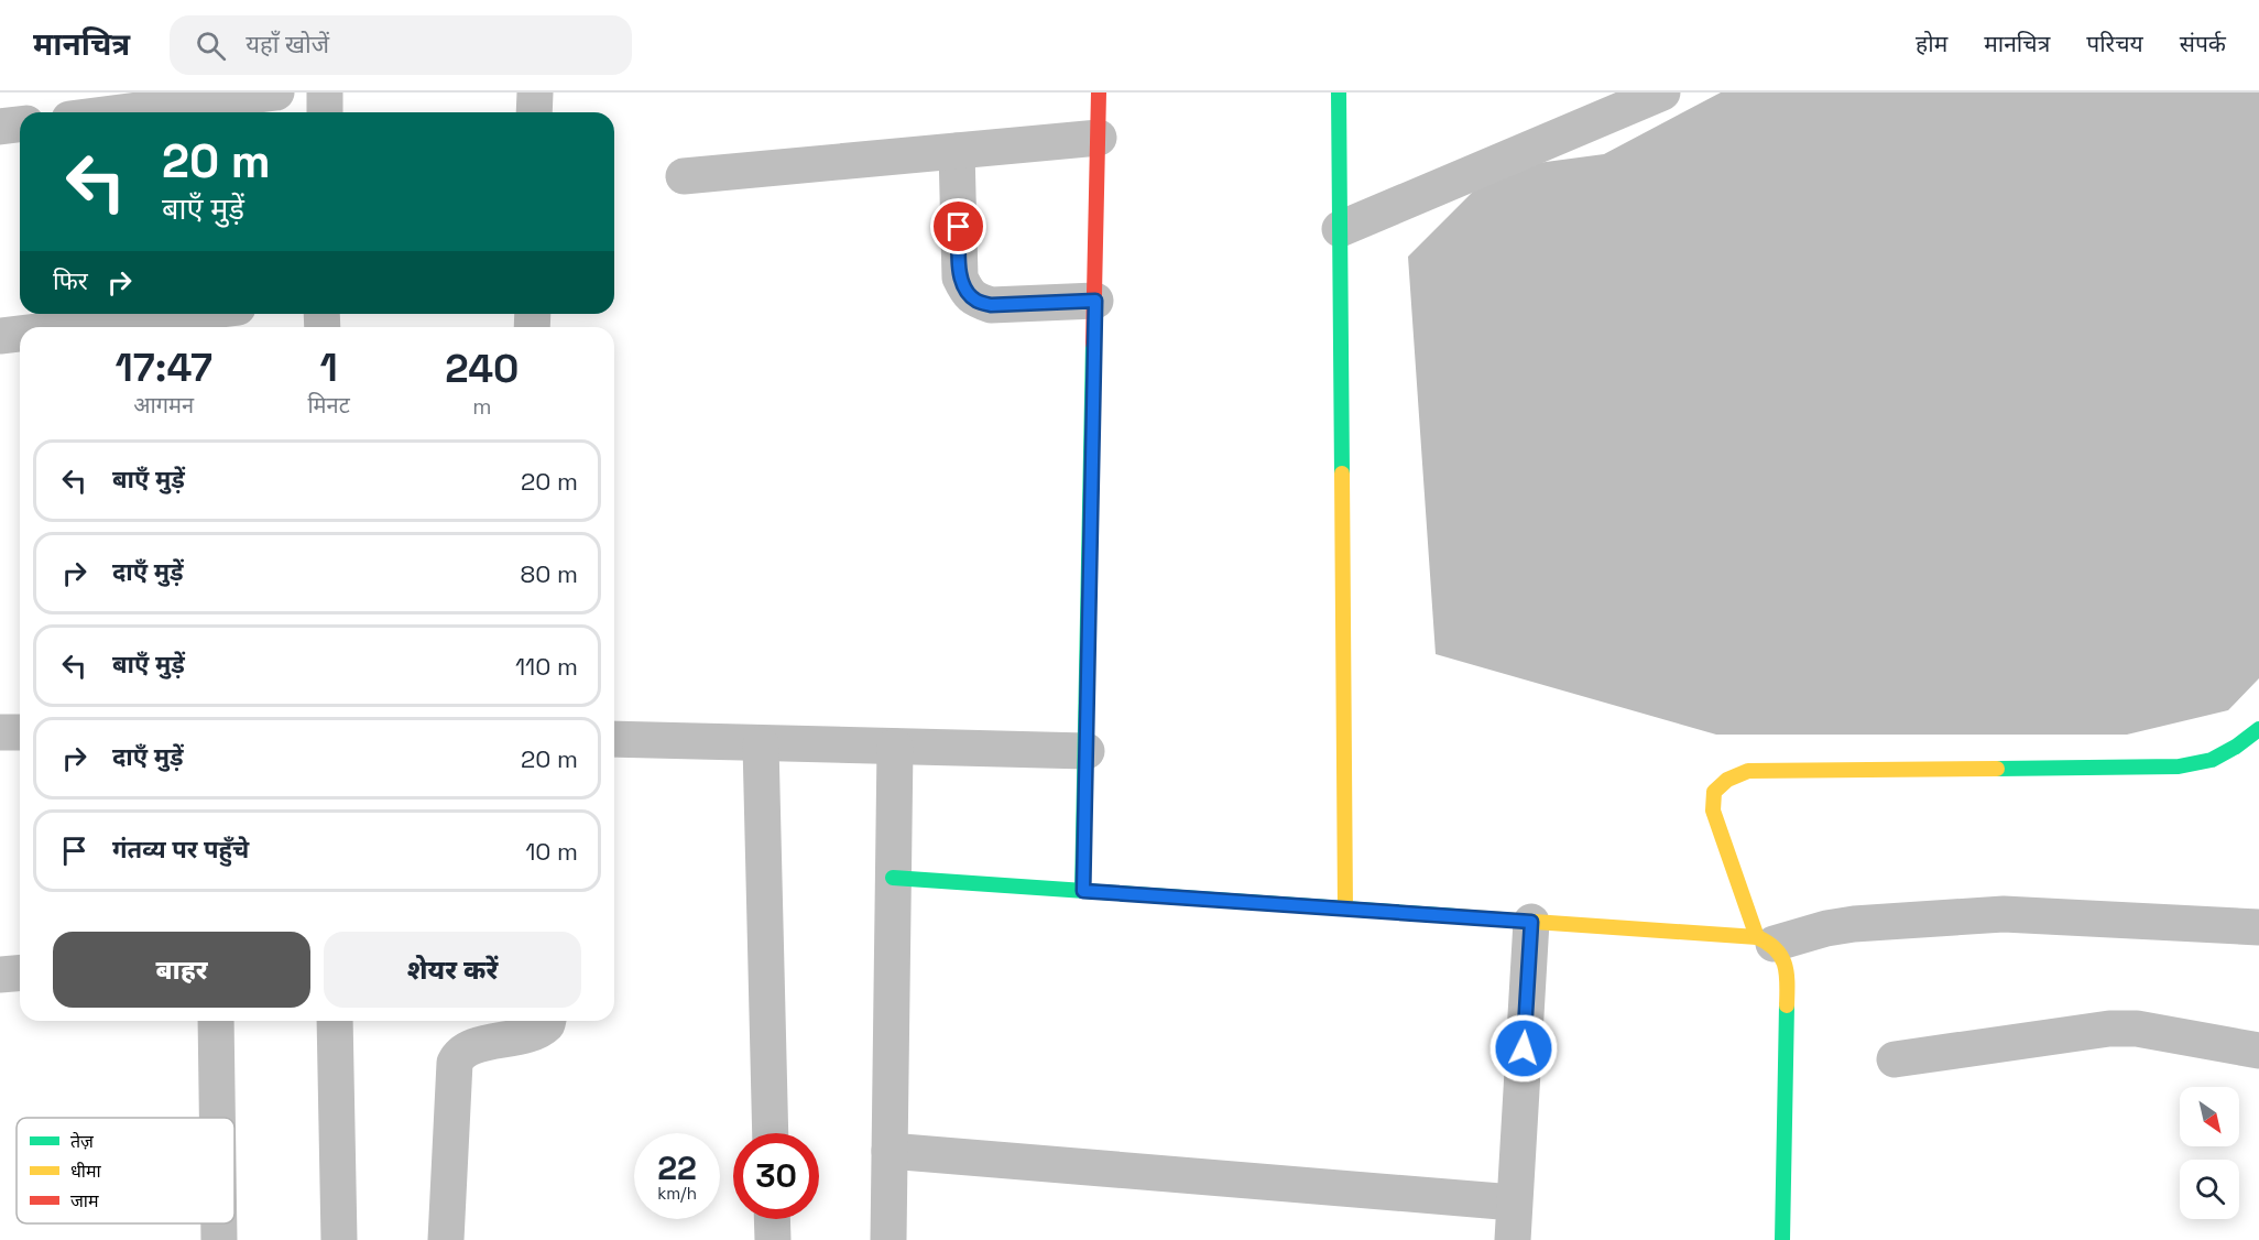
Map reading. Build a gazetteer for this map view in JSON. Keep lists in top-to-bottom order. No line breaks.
{"legend":["तेज़","धीमा","जाम"],"north":"bottom right","page":{"header":"मानचित्र","search":"यहाँ खोजें","nav":["होम","मानचित्र","परिचय","संपर्क"],"turn":["20 m","बाएँ मुड़ें"],"then":"फिर","eta":["17:47","आगमन","1","मिनट","240","m"],"list":[{"name":"बाएँ मुड़ें","value":"20 m"},{"name":"दाएँ मुड़ें","value":"80 m"},{"name":"बाएँ मुड़ें","value":"110 m"},{"name":"दाएँ मुड़ें","value":"20 m"},{"name":"गंतव्य पर पहुँचे","value":"10 m"}],"buttons":["बाहर","शेयर करें"],"speed":"22 km/h","limit":"30"}}
